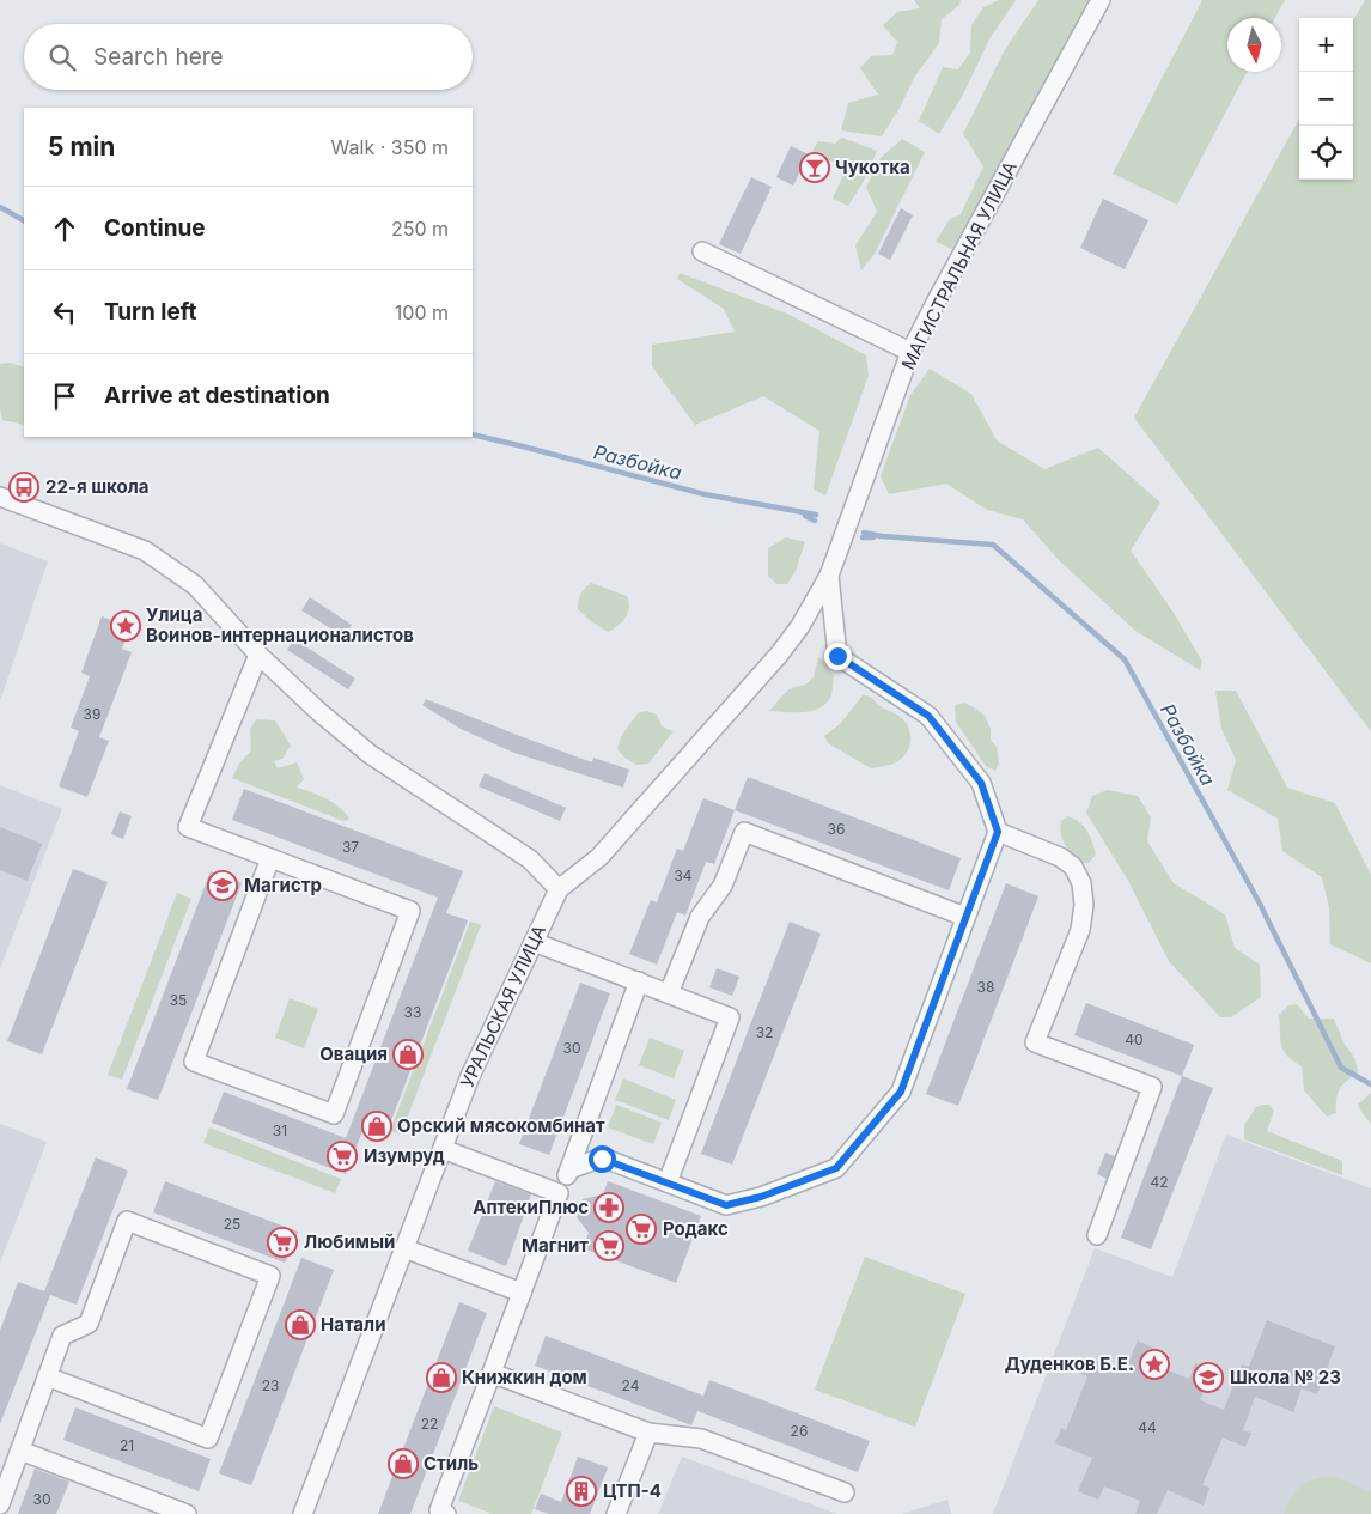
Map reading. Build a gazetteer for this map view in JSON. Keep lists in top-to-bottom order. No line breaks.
{"streets":{"street":["МАГИСТРАЛЬНАЯ УЛИЦА","УРАЛЬСКАЯ УЛИЦА"]},"crossings":[["МАГИСТРАЛЬНАЯ УЛИЦА","УРАЛЬСКАЯ УЛИЦА"]],"water":["Разбойка"],"places":{"bar":["Чукотка"],"bus stop":["22-я школа"],"place":["Улица Воинов-интернационалистов","Дуденков Б.Е."],"school or university":["Магистр","Школа № 23"],"shop":["Овация","Орский мясокомбинат","Натали","Книжкин дом","Стиль"],"supermarket":["Изумруд","Родакс","Любимый","Магнит"],"pharmacy":["АптекиПлюс"],"building":["ЦТП-4"]},"house_numbers":["39","36","37","34","38","35","33","32","40","30","31","42","25","23","24","22","44","26","21","30"],"north":"bottom","page":{"map_buttons":["+","−"],"search":"Search here","heading":["5 min","Walk · 350 m"],"list":[["Continue","250 m"],["Turn left","100 m"],"Arrive at destination"]}}
